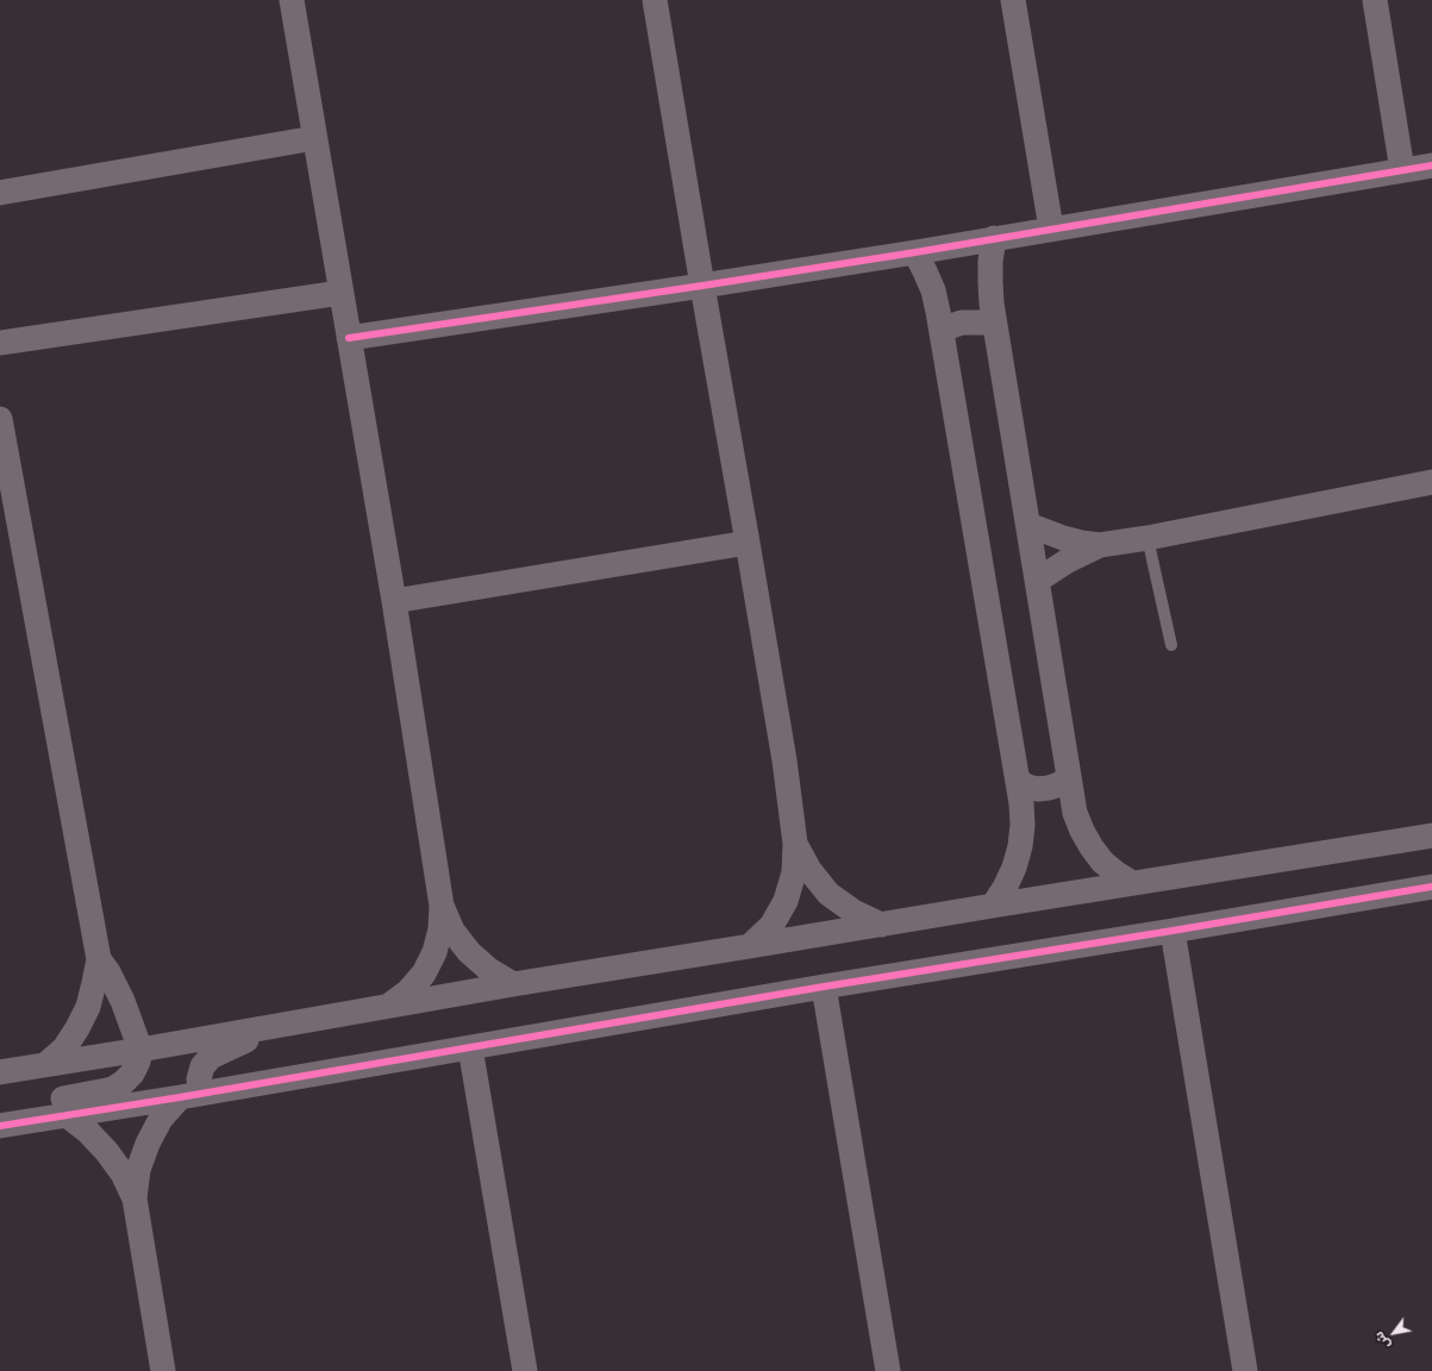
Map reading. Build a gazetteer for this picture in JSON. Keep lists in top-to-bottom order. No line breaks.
{"north":"bottom left"}
